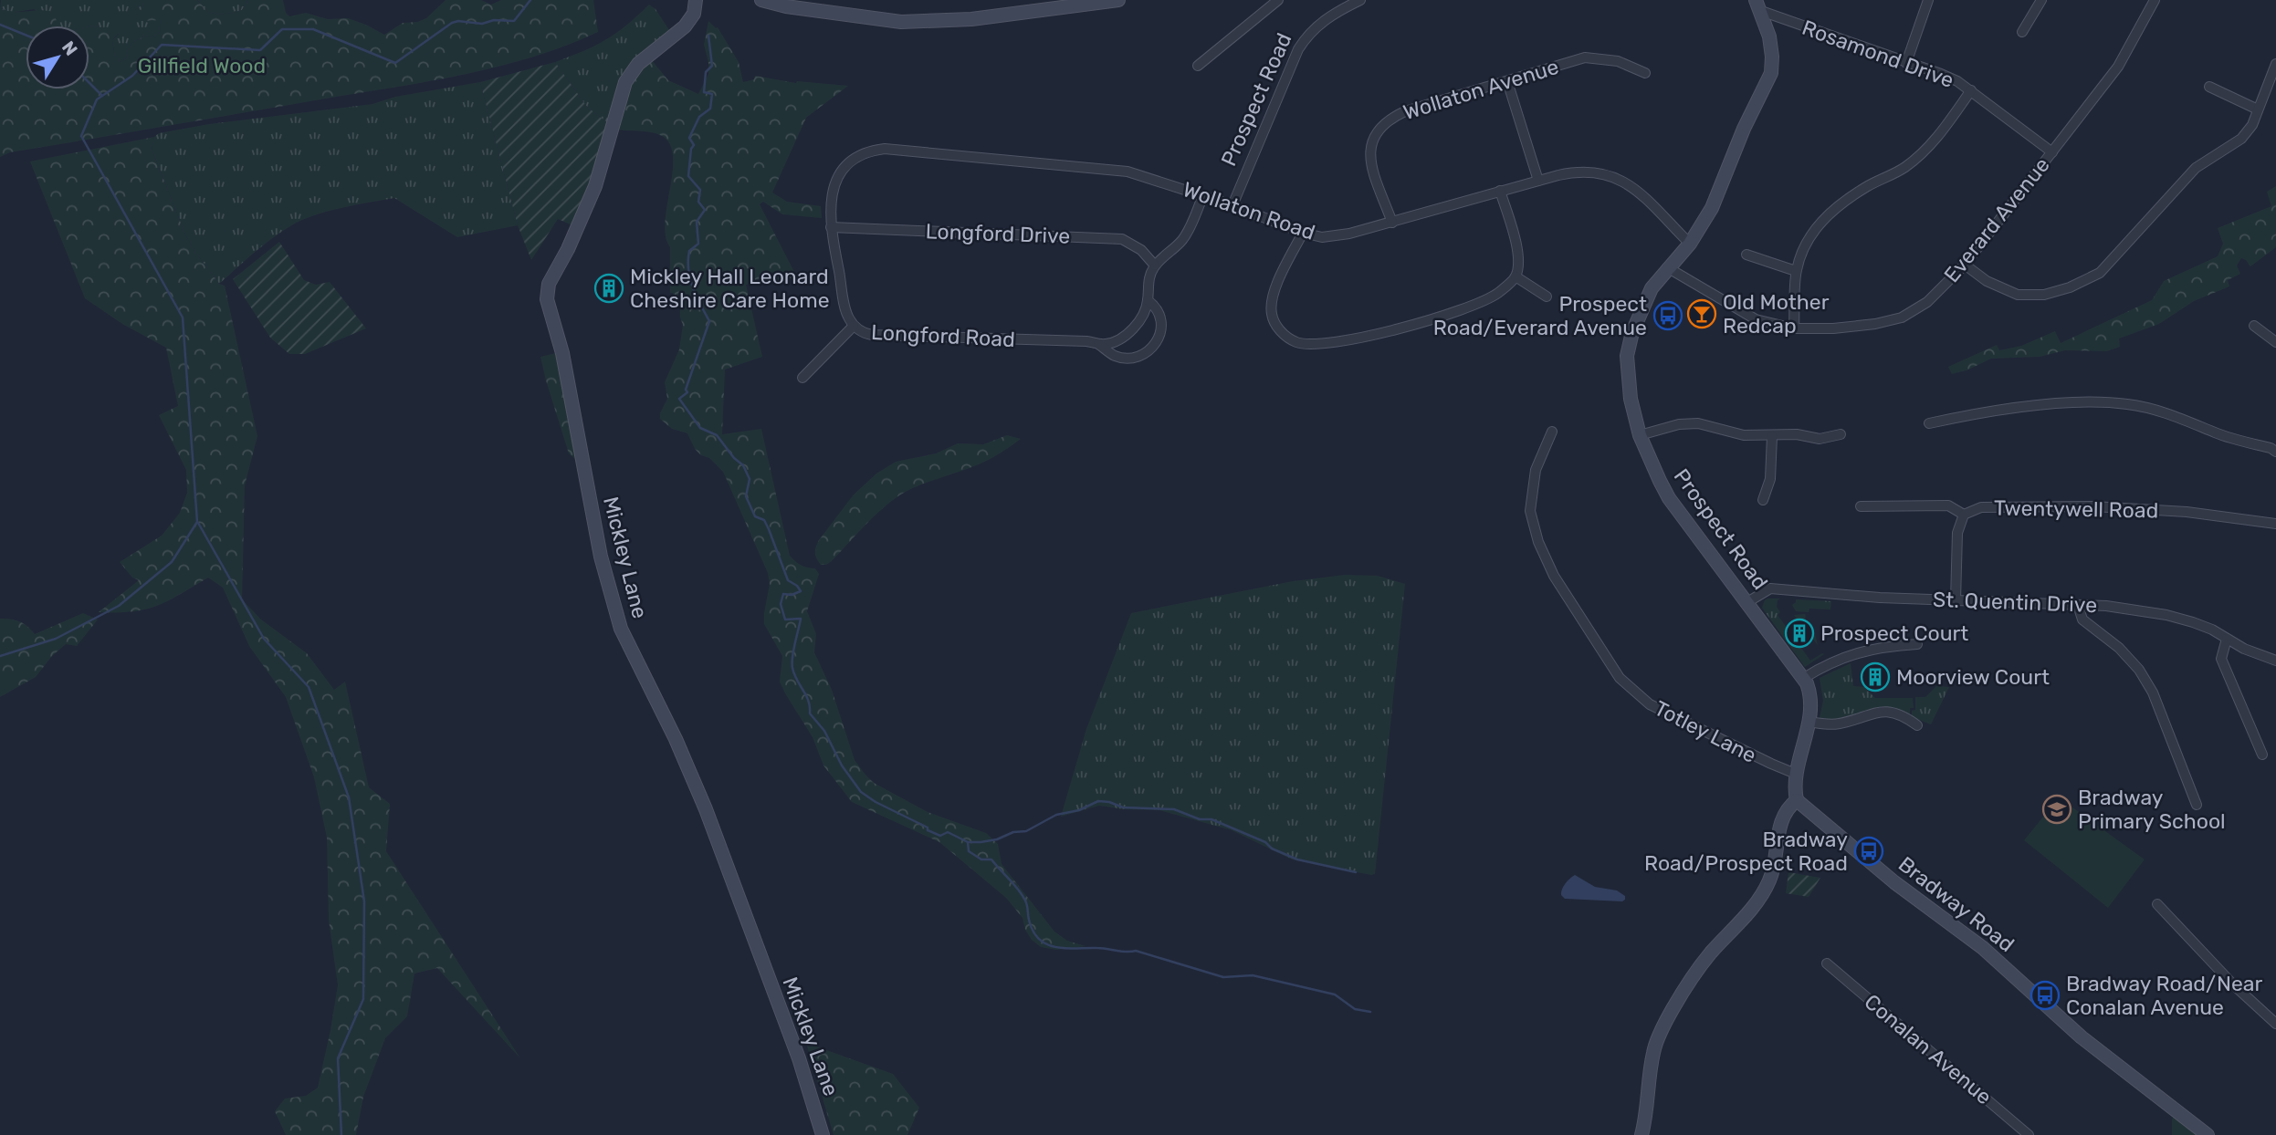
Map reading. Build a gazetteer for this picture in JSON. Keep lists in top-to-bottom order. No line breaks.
{"streets":{"street":["Rosamond Drive","Wollaton Avenue","Prospect Road","Wollaton Road","Everard Avenue","Longford Drive","Longford Road","Twentywell Road","Mickley Lane","St. Quentin Drive","Totley Lane","Bradway Road","Conalan Avenue"]},"crossings":[["Rosamond Drive","Prospect Road"],["Rosamond Drive","Everard Avenue"],["Wollaton Avenue","Wollaton Road"],["Prospect Road","Wollaton Road"],["Prospect Road","Everard Avenue"],["Prospect Road","St. Quentin Drive"],["Prospect Road","Totley Lane"],["Prospect Road","Bradway Road"],["Wollaton Road","Longford Drive"],["Wollaton Road","Longford Road"],["Longford Drive","Longford Road"],["Twentywell Road","St. Quentin Drive"]],"parks":["Gillfield Wood"],"places":{"building":["Mickley Hall Leonard Cheshire Care Home","Prospect Court","Moorview Court"],"bar":["Old Mother Redcap"],"bus stop":["Prospect Road/Everard Avenue","Bradway Road/Prospect Road","Bradway Road/Near Conalan Avenue"],"school or university":["Bradway Primary School"]},"north":"top right"}
